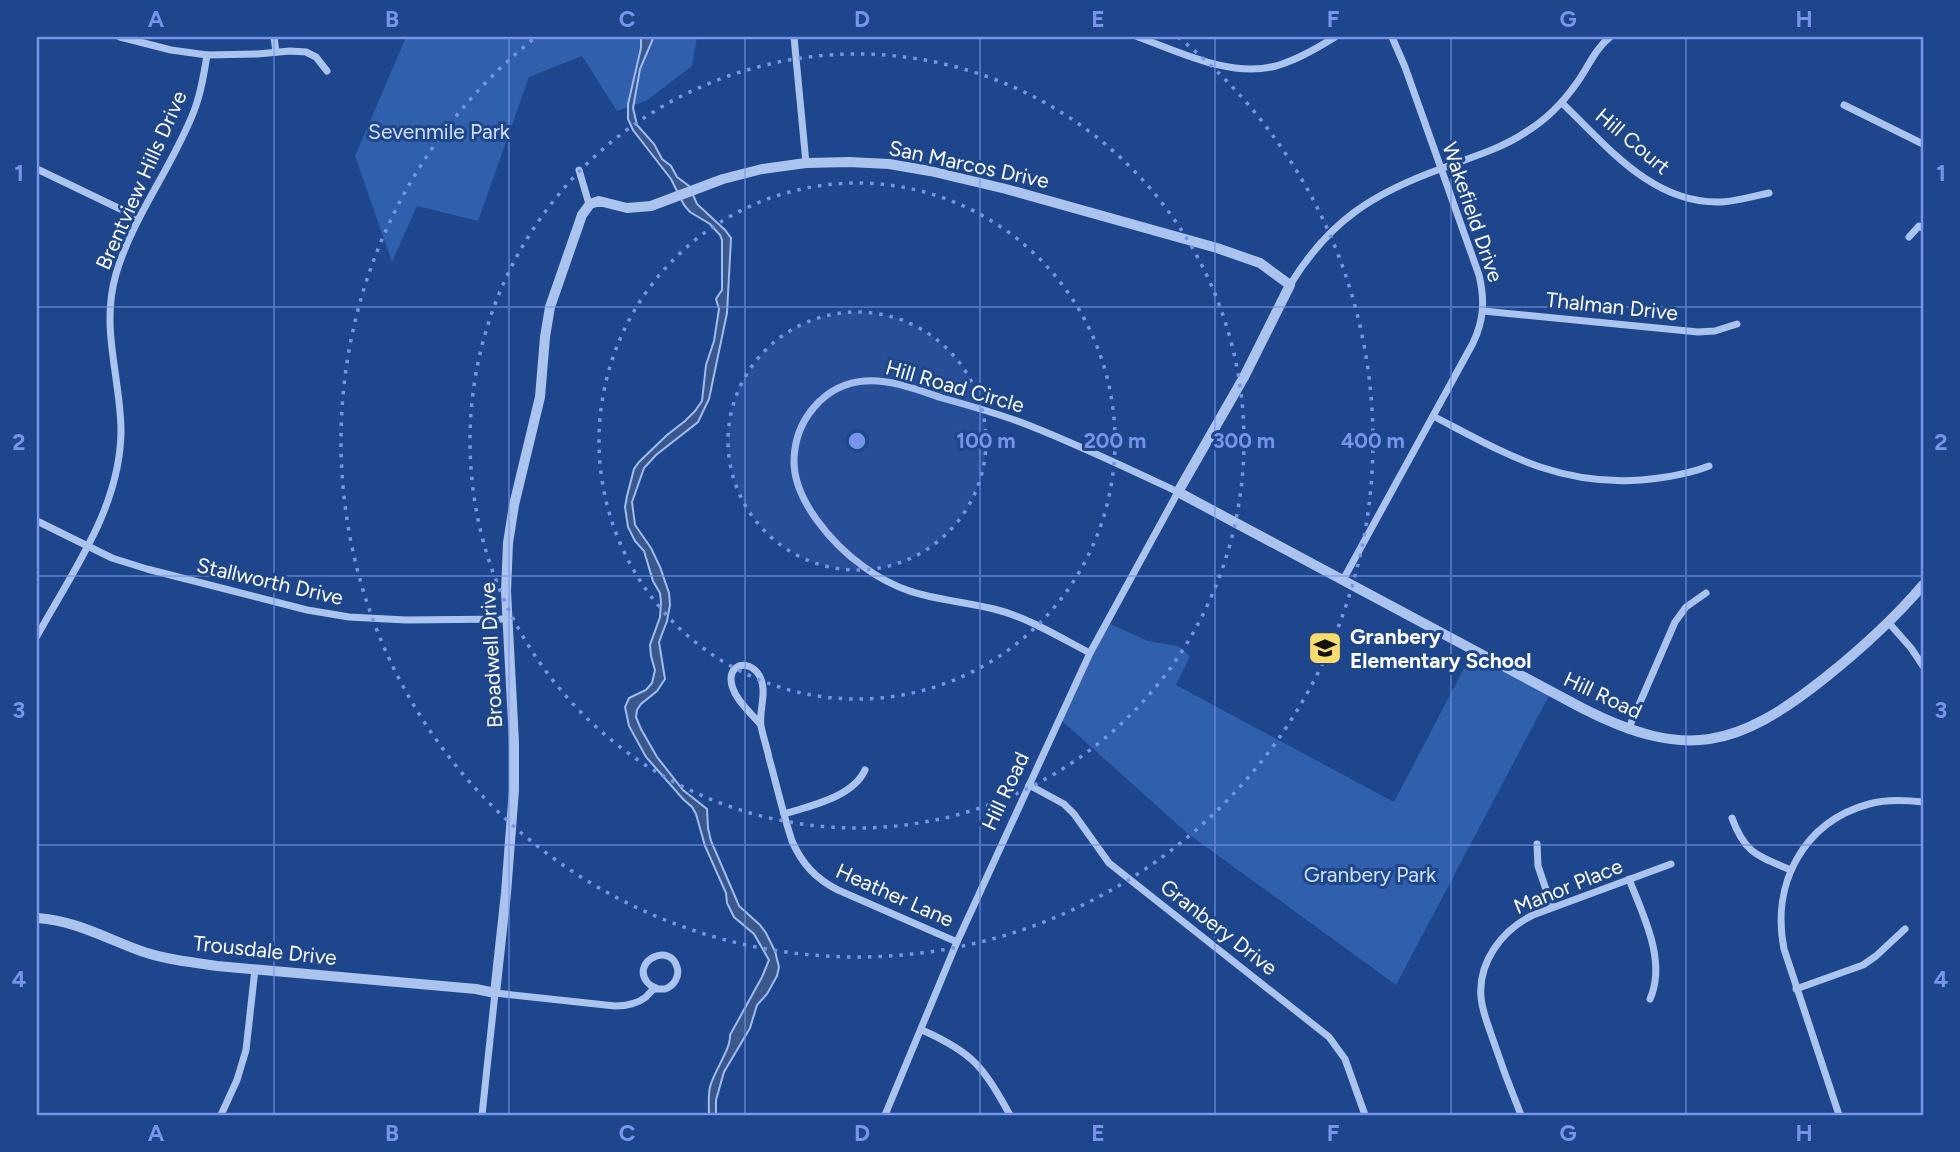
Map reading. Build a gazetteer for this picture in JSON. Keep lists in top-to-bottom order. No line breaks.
{"streets":{"street":["Hill Court","San Marcos Drive","Brentview Hills Drive","Wakefield Drive","Thalman Drive","Hill Road Circle","Stallworth Drive","Broadwell Drive","Hill Road","Manor Place","Heather Lane","Granbery Drive","Trousdale Drive"]},"crossings":[["San Marcos Drive","Broadwell Drive"],["San Marcos Drive","Hill Road"],["Brentview Hills Drive","Stallworth Drive"],["Wakefield Drive","Thalman Drive"],["Wakefield Drive","Hill Road"],["Hill Road Circle","Hill Road"],["Stallworth Drive","Broadwell Drive"],["Broadwell Drive","Trousdale Drive"],["Hill Road","Heather Lane"],["Hill Road","Granbery Drive"]],"parks":["Sevenmile Park","Granbery Park"],"places":{"school or university":["Granbery Elementary School"]},"grid":{"columns":["A","B","C","D","E","F","G","H"],"rows":["1","2","3","4"]},"rings":["100 m","200 m","300 m","400 m"]}
